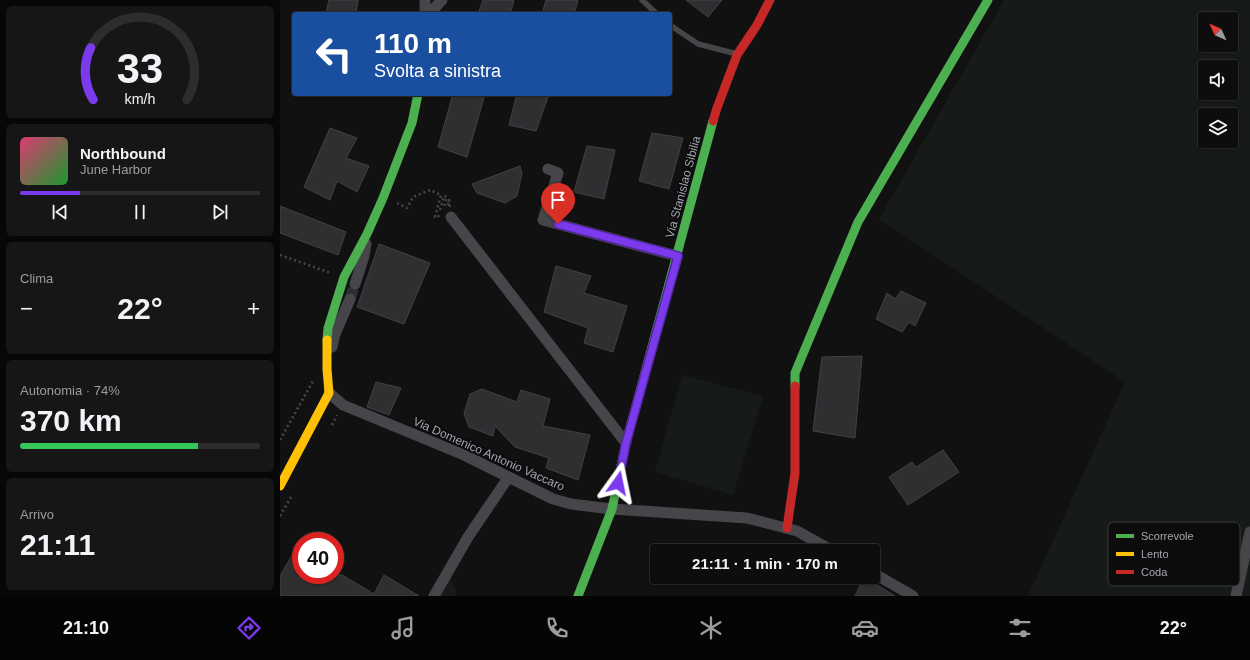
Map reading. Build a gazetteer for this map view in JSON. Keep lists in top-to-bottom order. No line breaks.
{"streets":{"street":["Via Stanislao Sibilia","Via Domenico Antonio Vaccaro"]},"crossings":[["Via Stanislao Sibilia","Via Domenico Antonio Vaccaro"]],"legend":["Scorrevole","Lento","Coda"],"north":"top left","page":{"turn":["110 m","Svolta a sinistra"],"song":["Northbound","June Harbor"],"tile":["Clima",["Autonomia · 74%","370 km"],["Arrivo","21:11"]],"heat":["−","22°","+"],"limit":"40","trip":"21:11 · 1 min · 170 m","tabs":["21:10","22°"],"gauge":["33","km/h"]}}
